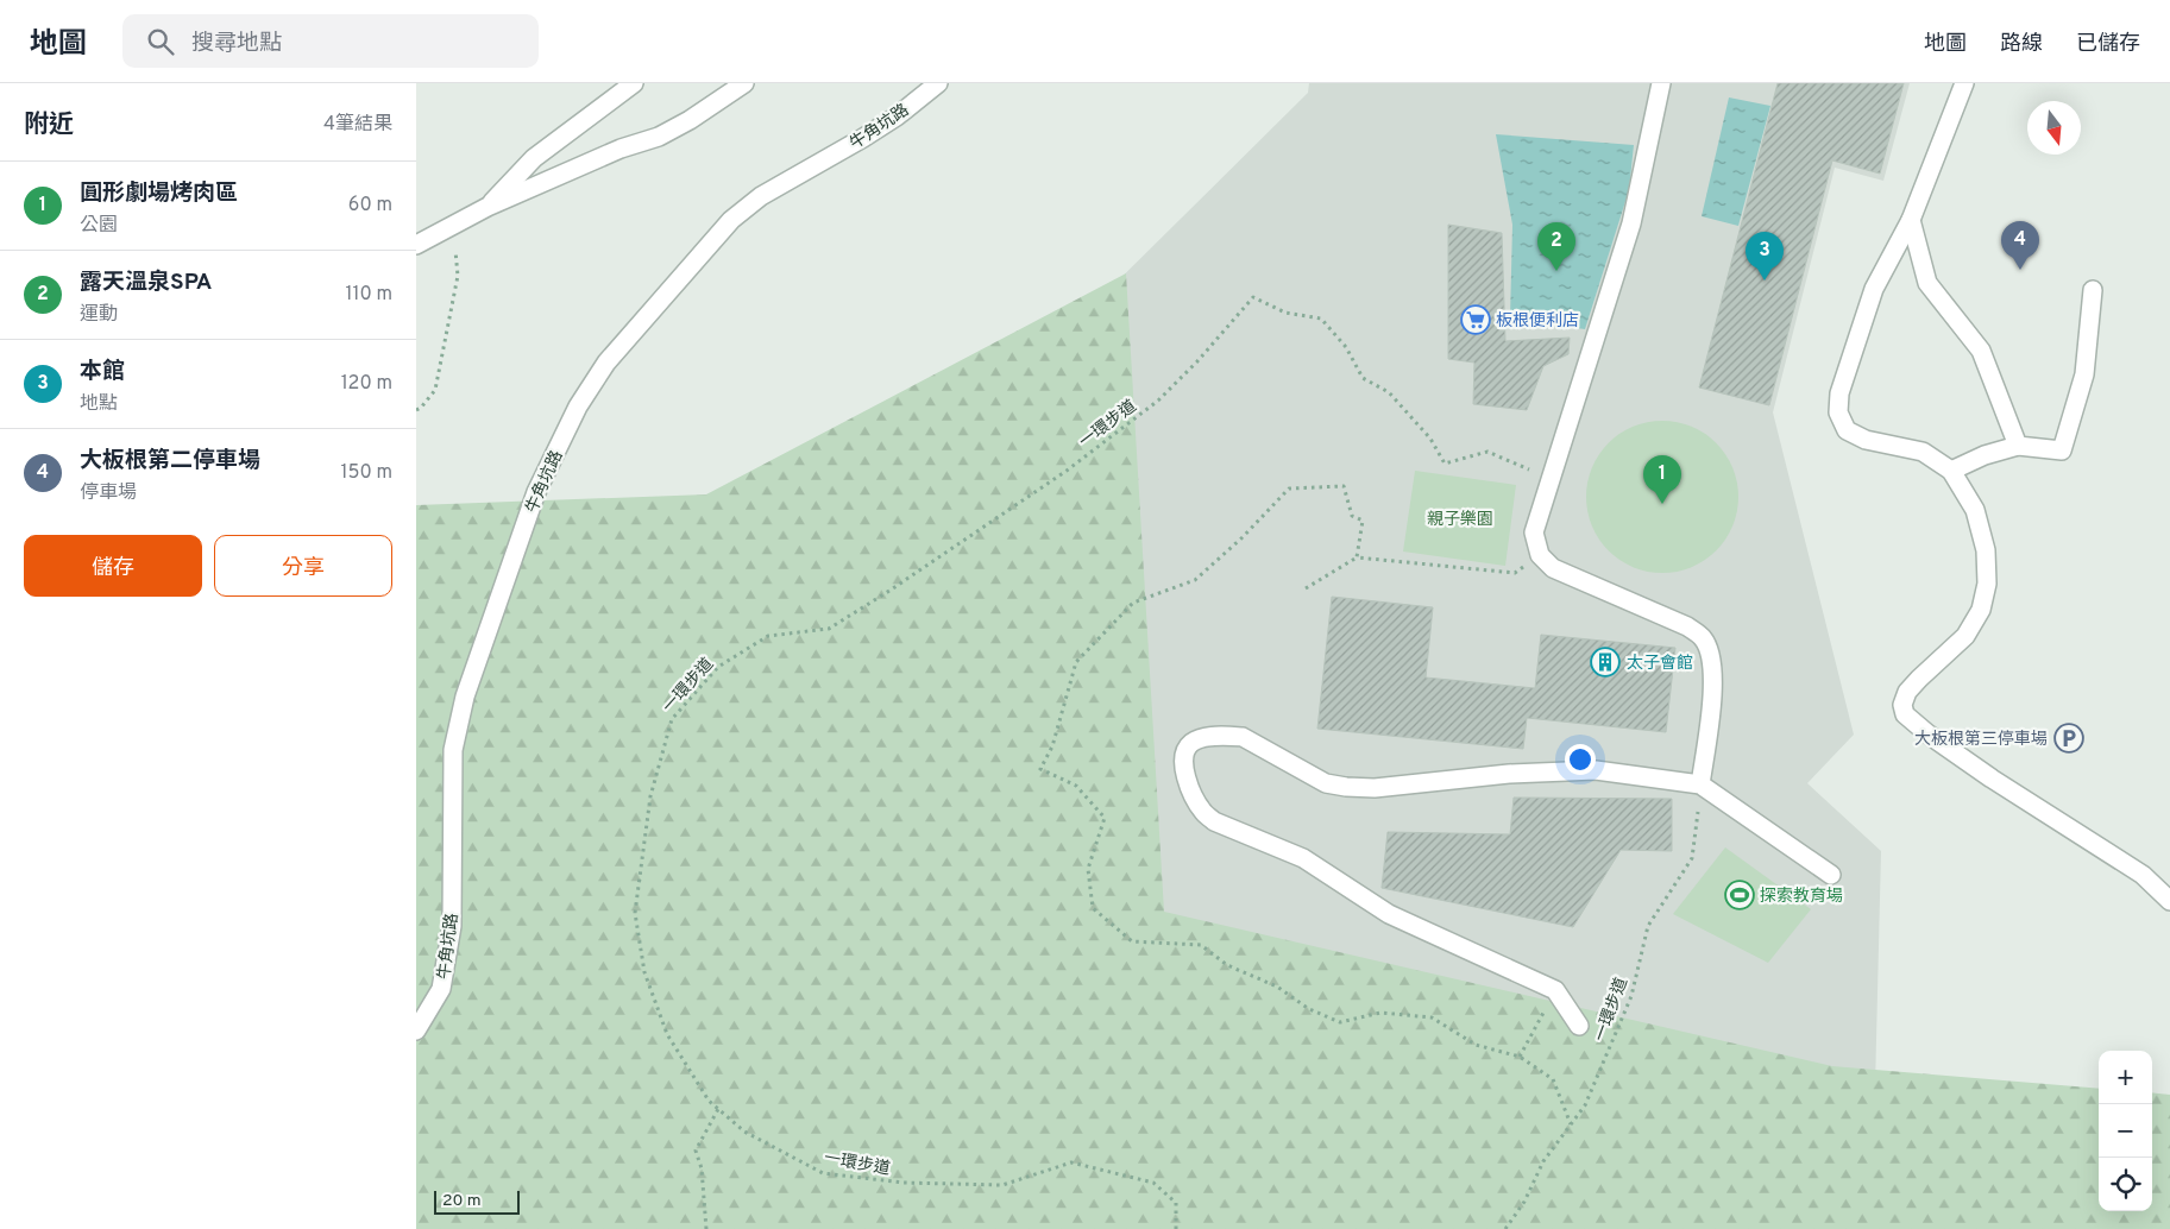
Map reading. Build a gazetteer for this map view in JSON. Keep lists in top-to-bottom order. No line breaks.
{"streets":{"street":["牛角坑路"],"path":["一環步道"]},"parks":["親子樂園"],"places":{"supermarket":["板根便利店"],"building":["太子會館"],"parking":["大板根第三停車場"],"sports":["探索教育場"]},"scale_bar":"20 m","north":"bottom","page":{"header":"地圖","search":"搜尋地點","nav":["地圖","路線","已儲存"],"heading":["附近","4筆結果"],"list":[{"mark":"1","name":"圓形劇場烤肉區","note":"公園","value":"60 m"},{"mark":"2","name":"露天溫泉SPA","note":"運動","value":"110 m"},{"mark":"3","name":"本館","note":"地點","value":"120 m"},{"mark":"4","name":"大板根第二停車場","note":"停車場","value":"150 m"}],"pins":["4","2","3","1"],"buttons":["儲存","分享"],"map_buttons":["+","−"],"scale":"20 m"}}
